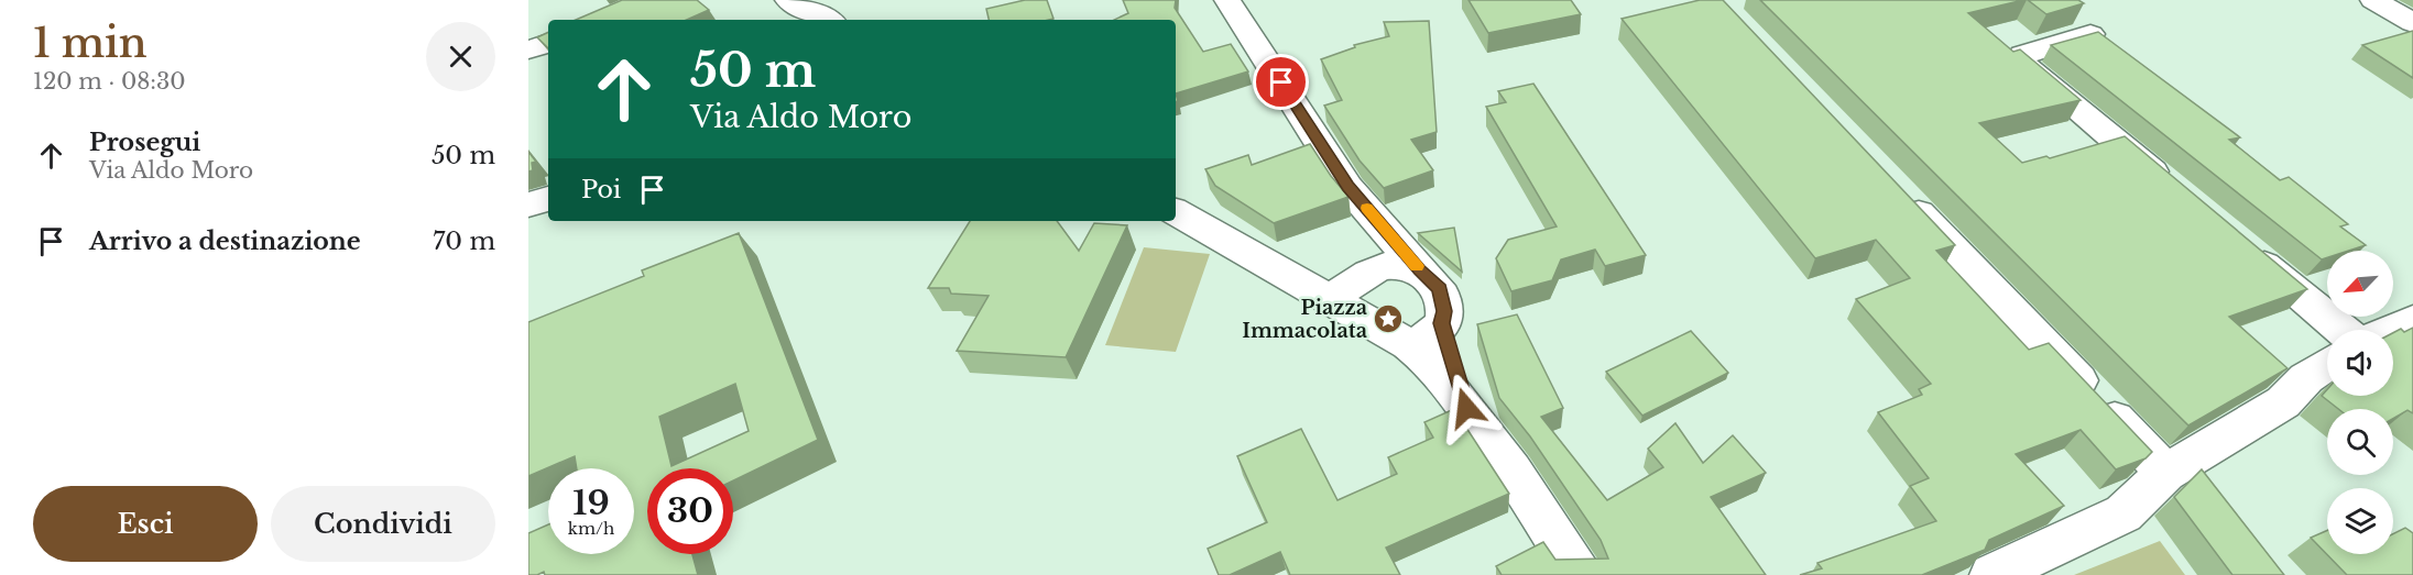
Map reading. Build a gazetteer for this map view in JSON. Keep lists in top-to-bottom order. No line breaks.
{"places":{"place":["Piazza Immacolata"]},"north":"bottom left","page":{"heading":["1 min","120 m · 08:30"],"turn":["50 m","Via Aldo Moro"],"list":[{"name":"Prosegui","note":"Via Aldo Moro","value":"50 m"},{"name":"Arrivo a destinazione","value":"70 m"}],"then":"Poi","speed":"19 km/h","limit":"30","buttons":["Esci","Condividi"]}}
